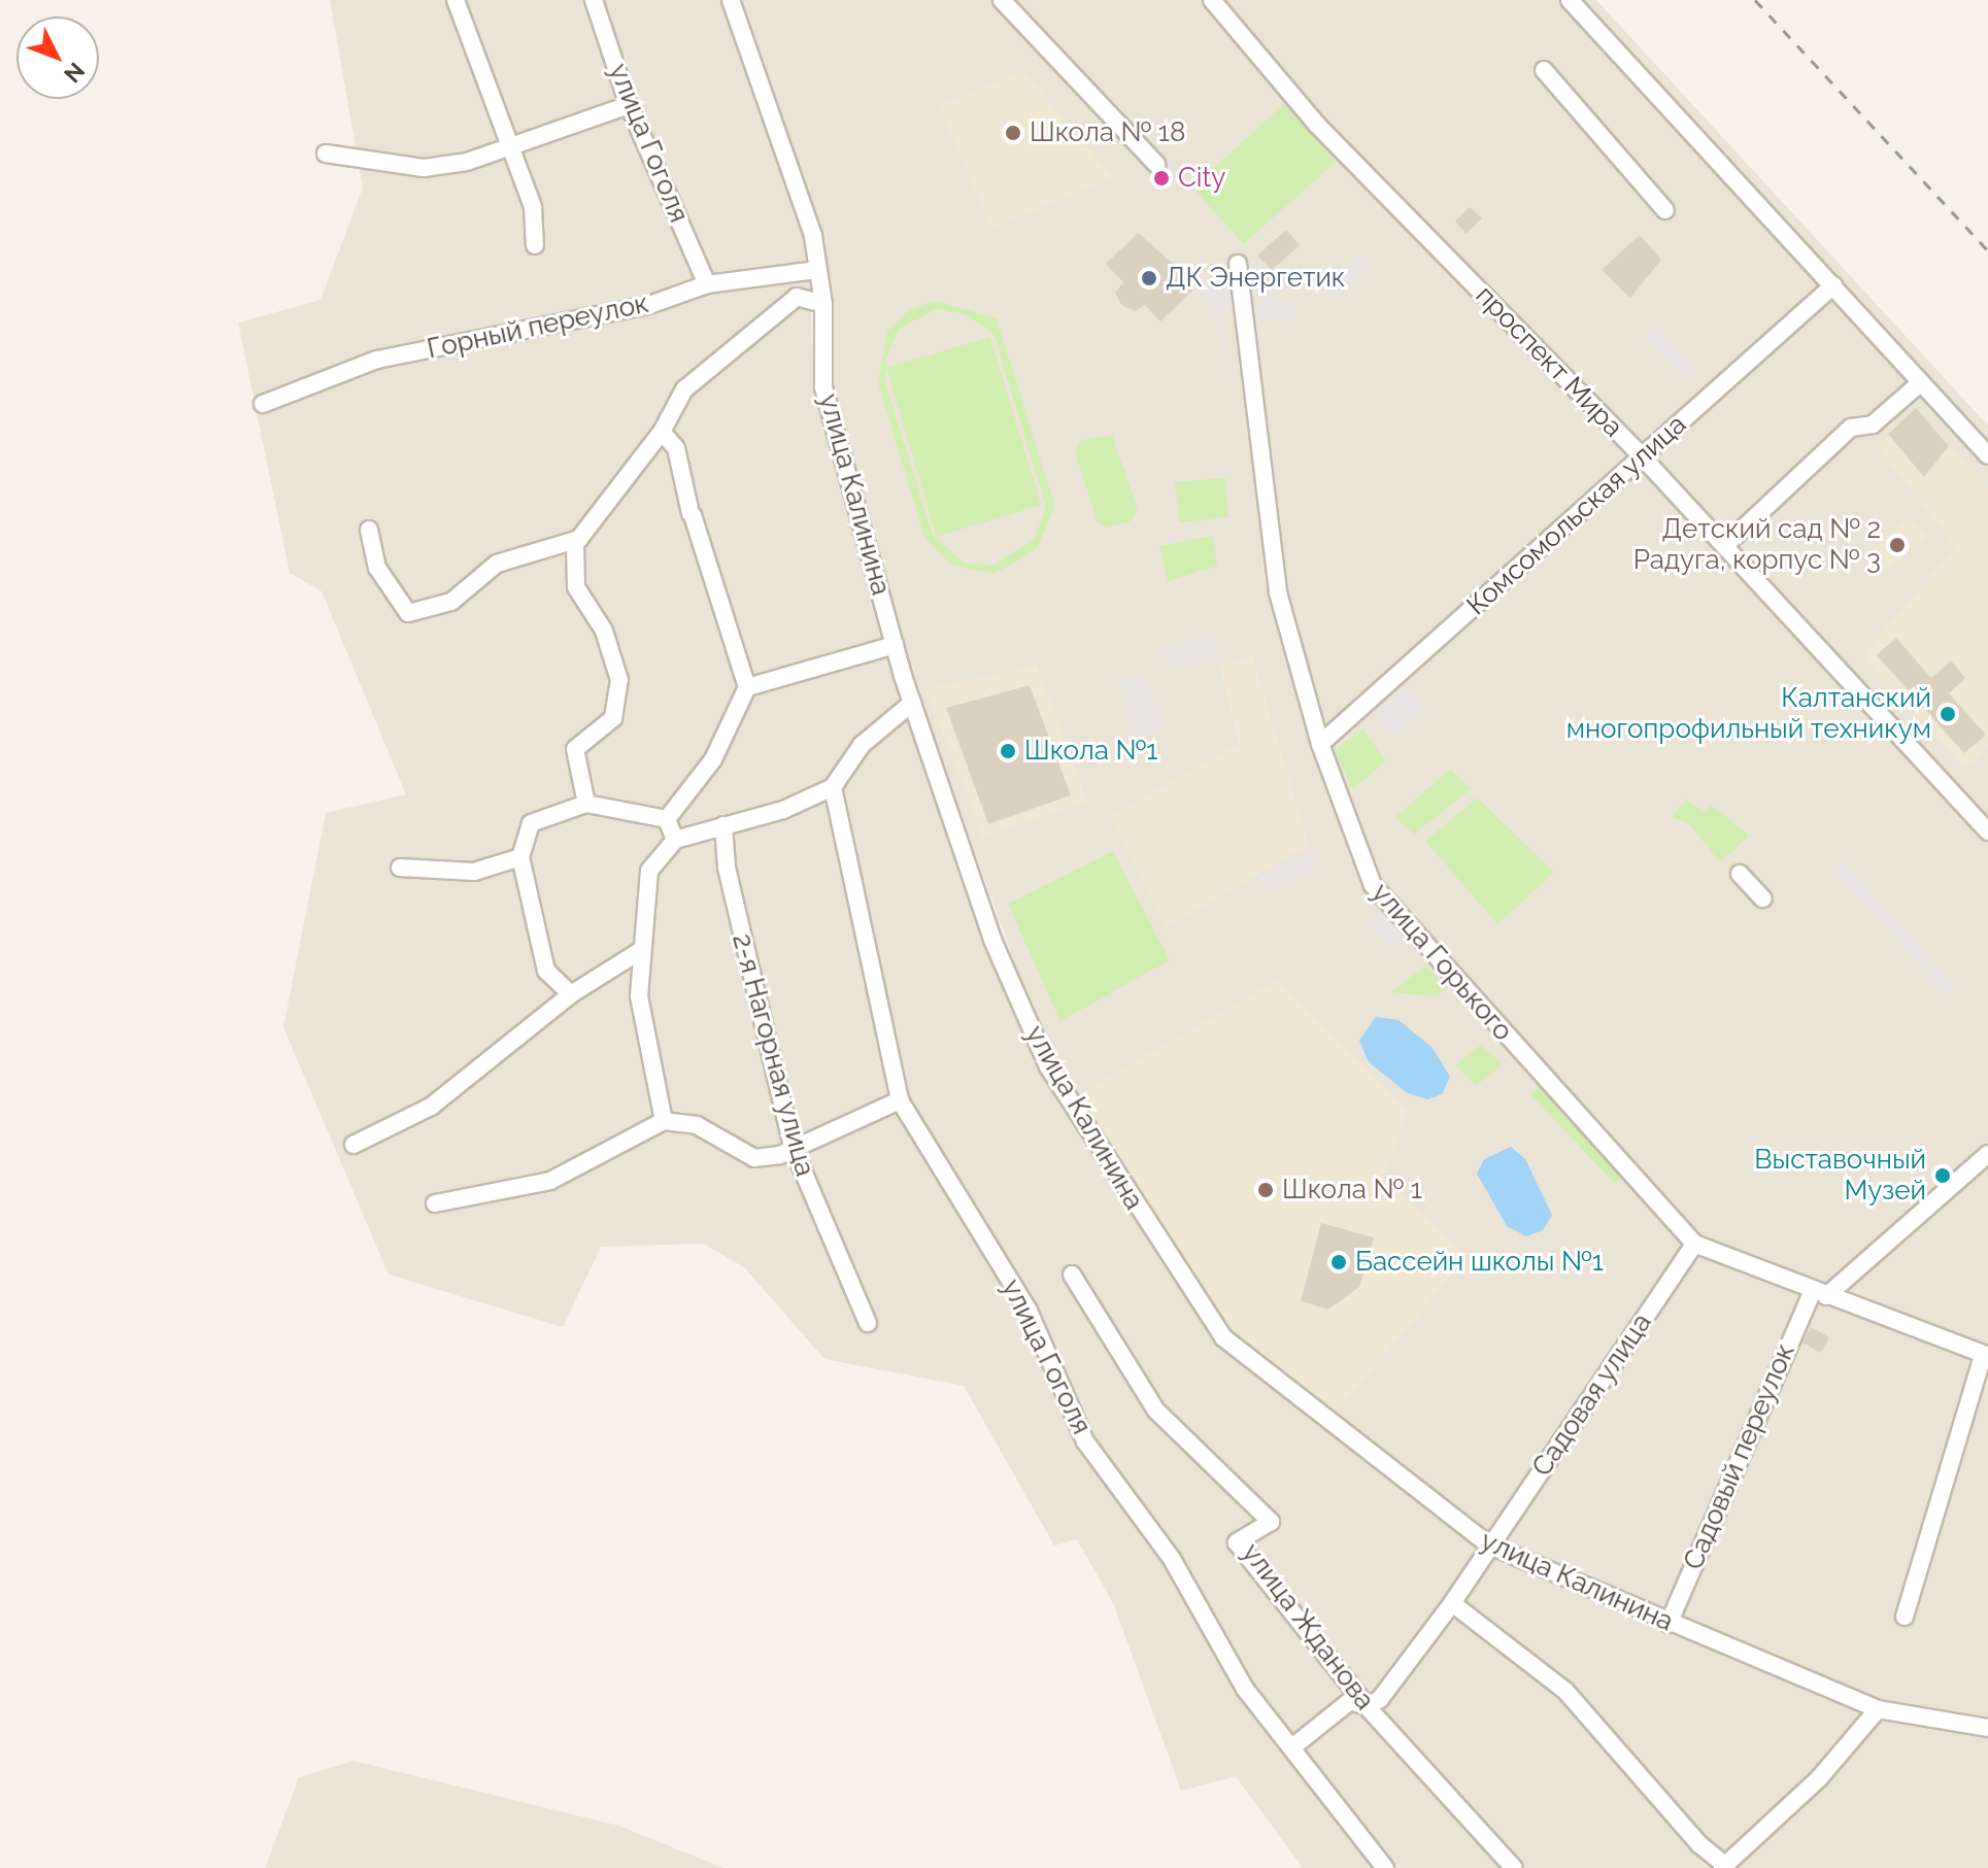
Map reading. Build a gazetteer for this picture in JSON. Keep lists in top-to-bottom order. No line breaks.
{"streets":{"street":["улица Гоголя","Горный переулок","проспект Мира","улица Калинина","Комсомольская улица","улица Горького","2-я Нагорная улица","Садовая улица","Садовый переулок","улица Жданова"]},"crossings":[["улица Гоголя","Горный переулок"],["Горный переулок","улица Калинина"],["проспект Мира","Комсомольская улица"],["улица Калинина","Садовая улица"],["улица Калинина","Садовый переулок"],["Комсомольская улица","улица Горького"],["улица Горького","Садовая улица"],["улица Горького","Садовый переулок"],["Садовая улица","улица Жданова"]],"places":["Школа № 18","City","ДК Энергетик","Детский сад № 2 Радуга, корпус № 3","Калтанский многопрофильный техникум","Школа №1","Выставочный Музей","Школа № 1","Бассейн школы №1"],"north":"bottom right"}
